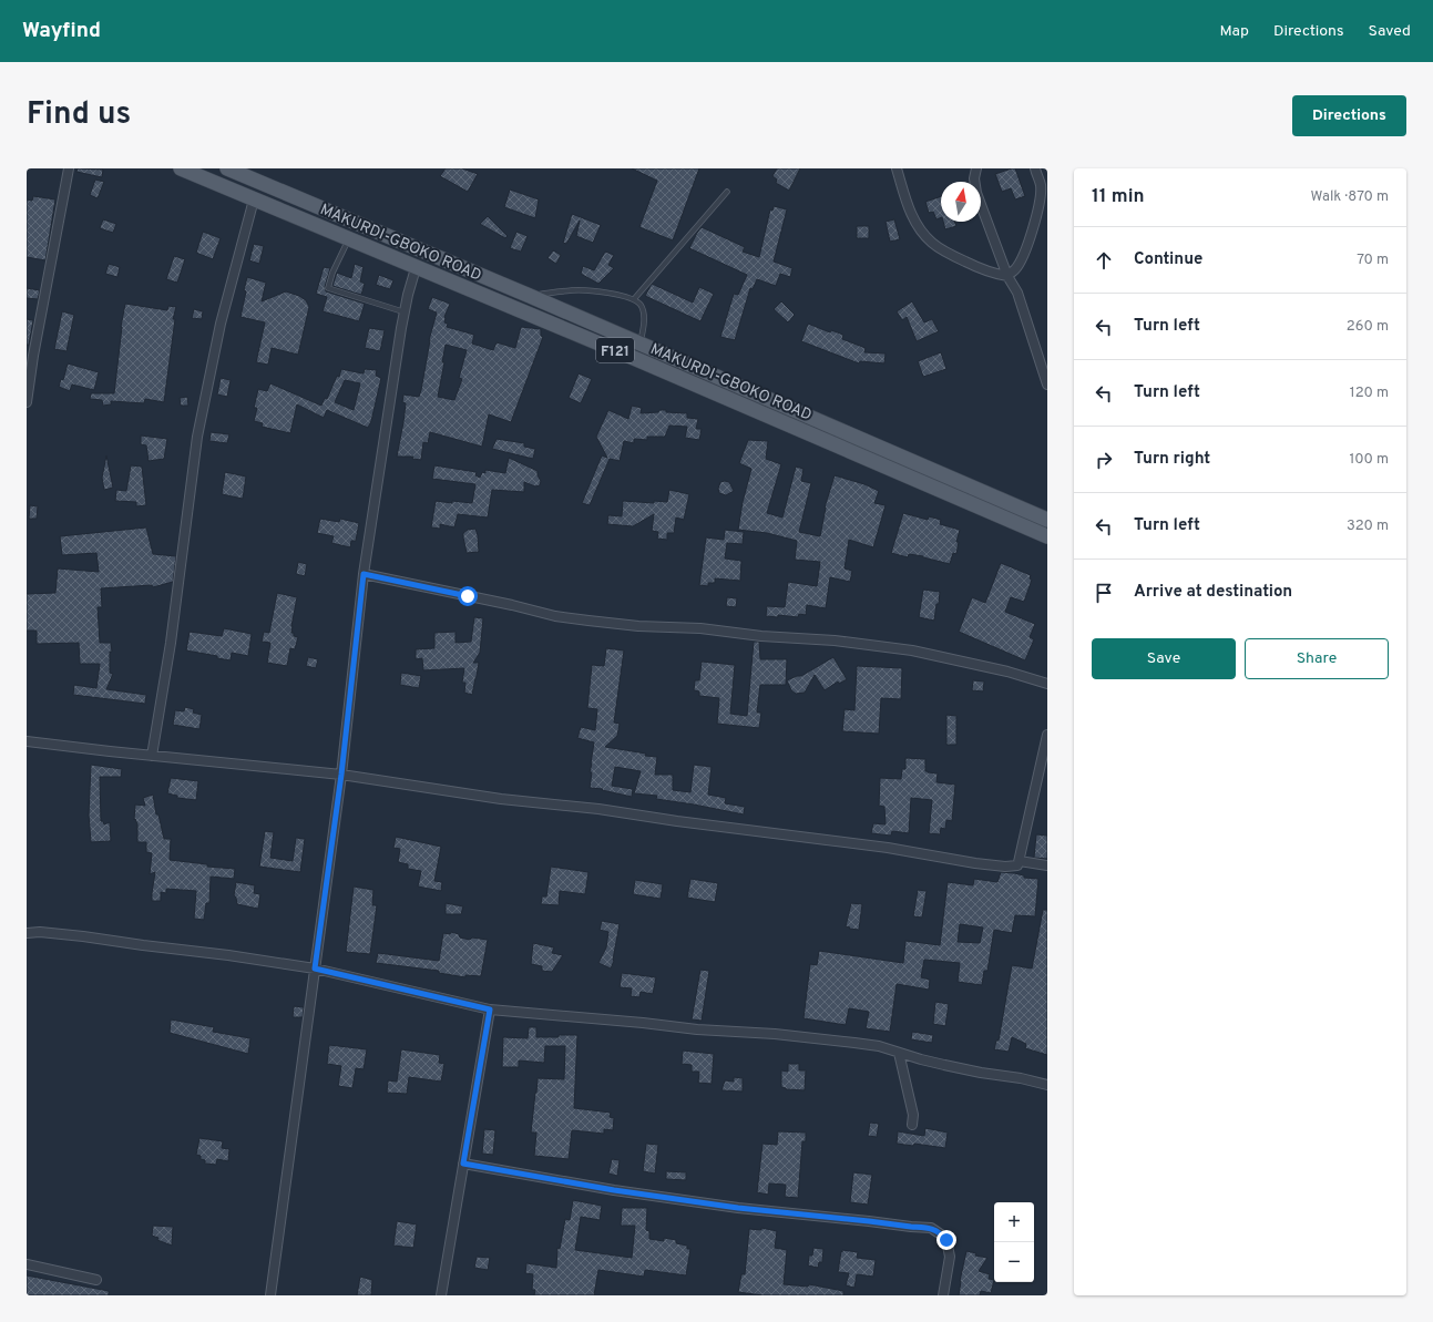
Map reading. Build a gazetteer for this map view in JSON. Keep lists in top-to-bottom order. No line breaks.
{"streets":{"main road":["MAKURDI-GBOKO ROAD","F121"]},"north":"top","page":{"header":"Wayfind","nav":["Map","Directions","Saved"],"title":"Find us","buttons":["Directions",["Save","Share"]],"heading":["11 min","Walk · 870 m"],"list":[["Continue","70 m"],["Turn left","260 m"],["Turn left","120 m"],["Turn right","100 m"],["Turn left","320 m"],"Arrive at destination"],"map_buttons":["+","−"]}}
